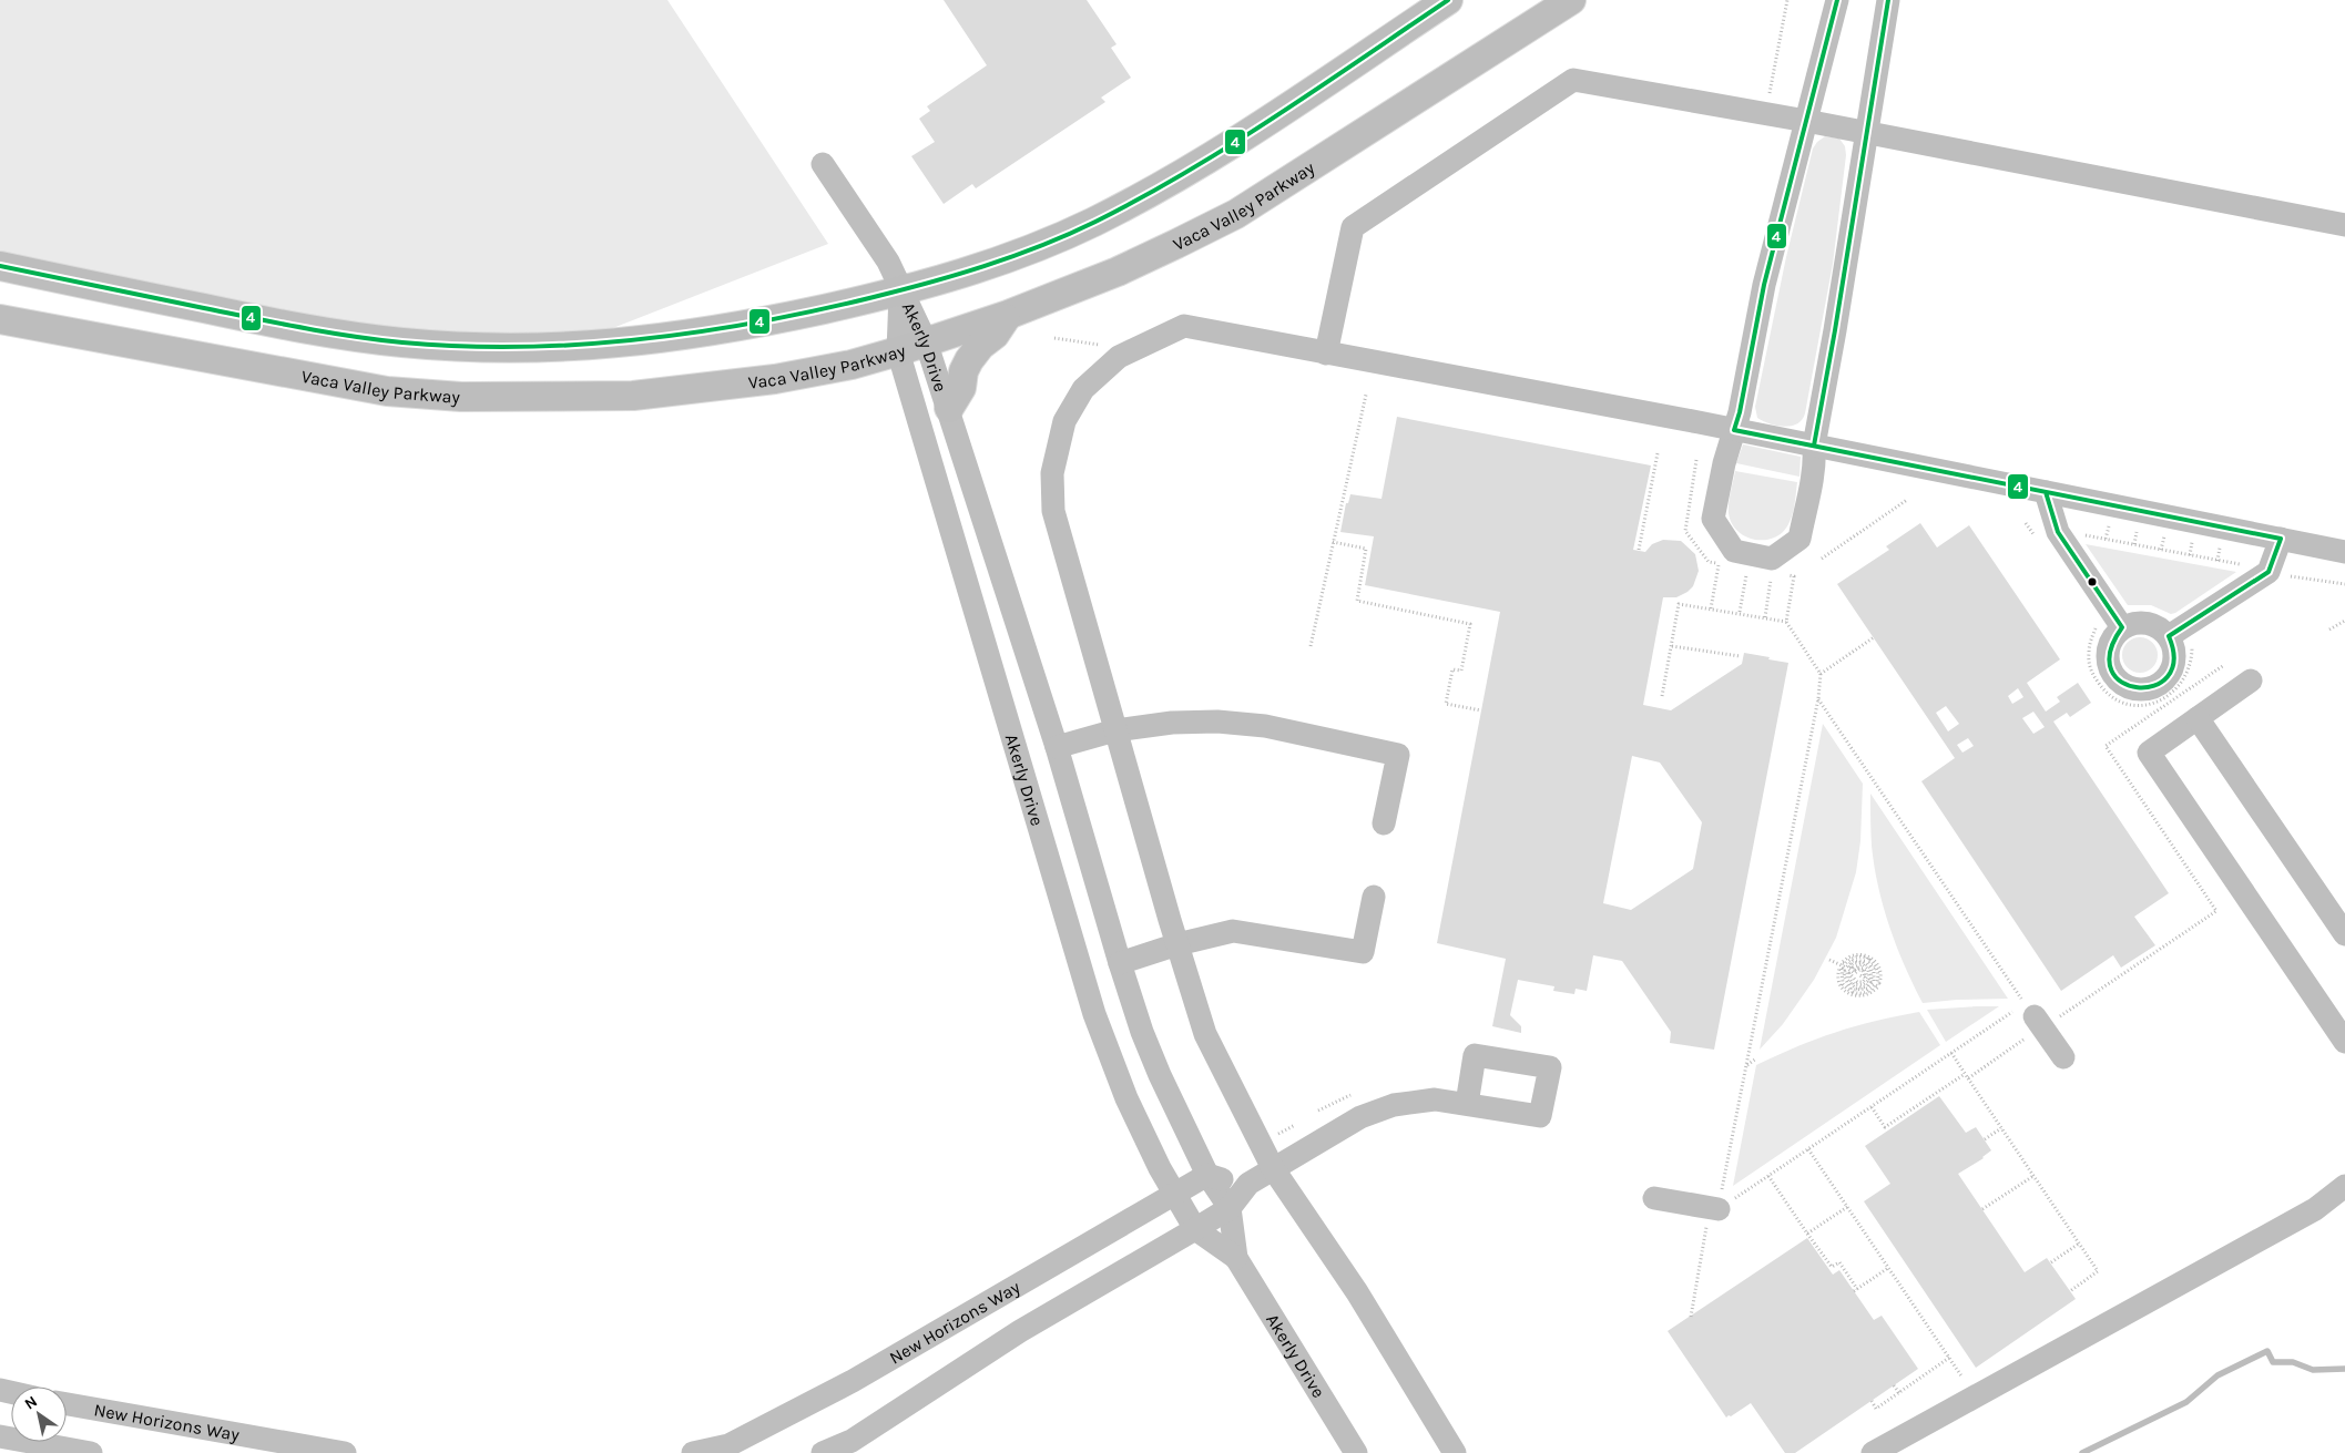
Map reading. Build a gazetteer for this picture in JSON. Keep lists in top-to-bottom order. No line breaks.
{"streets":{"main road":["Vaca Valley Parkway"],"street":["Akerly Drive","New Horizons Way"]},"crossings":[["Vaca Valley Parkway","Akerly Drive"],["Akerly Drive","New Horizons Way"]],"lines":["transit line 4"],"north":"top left"}
